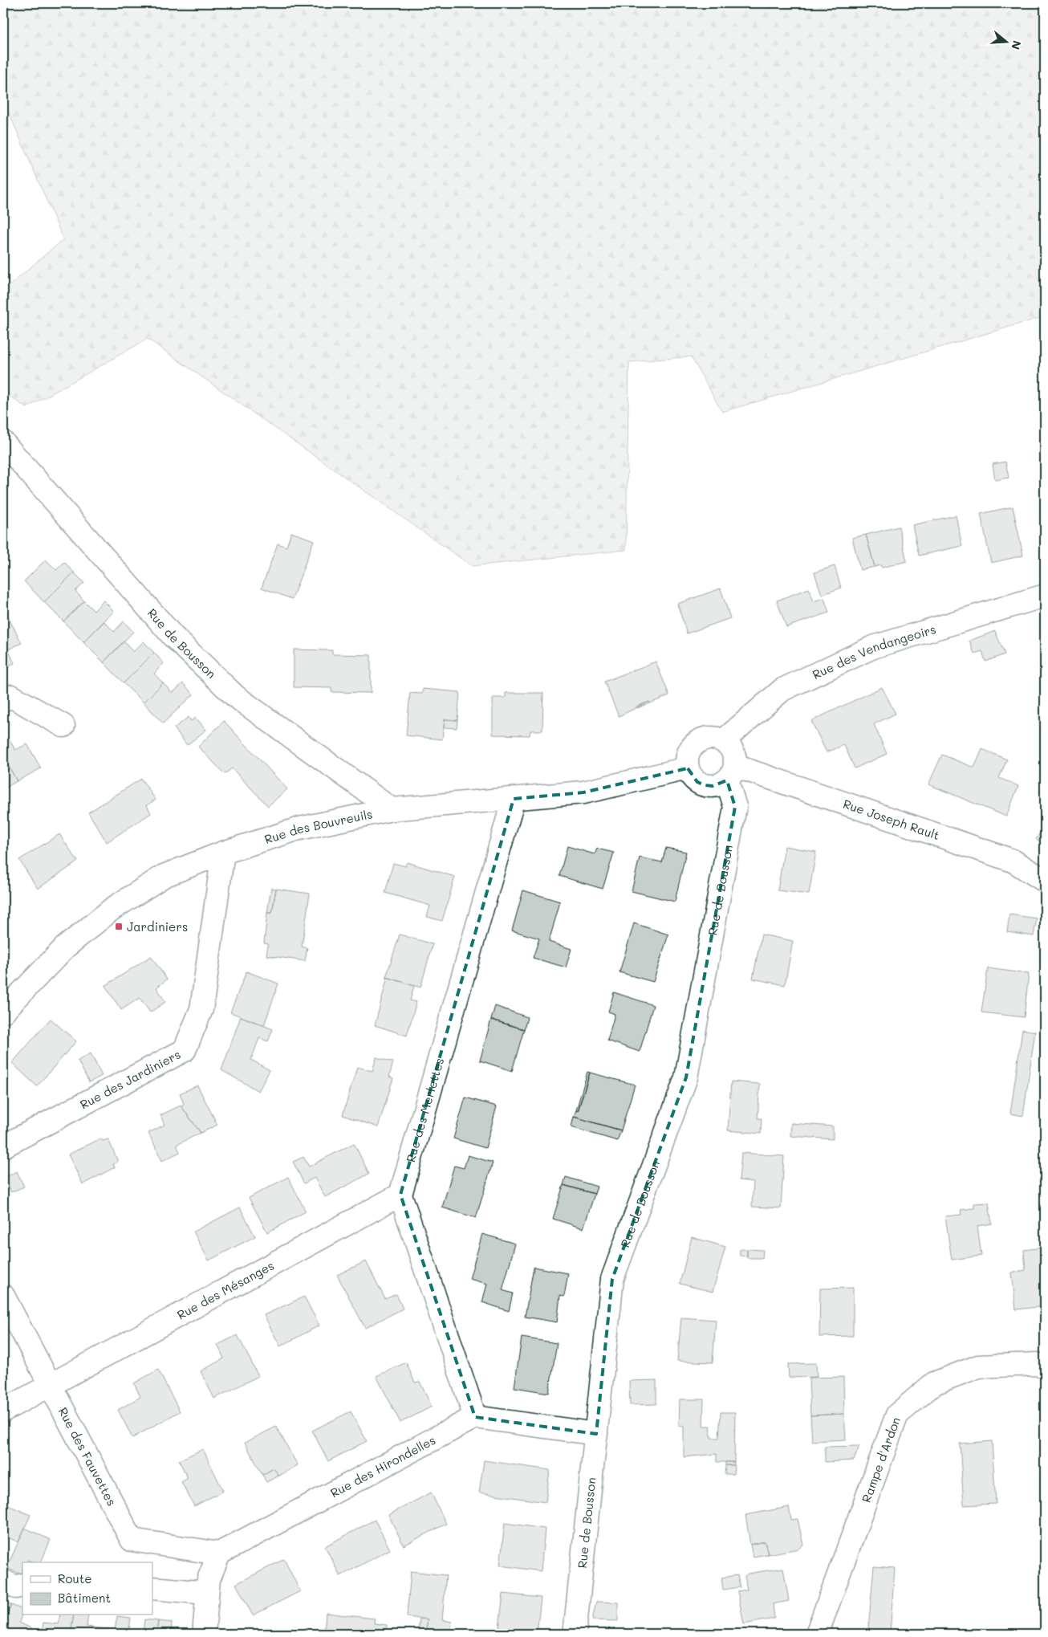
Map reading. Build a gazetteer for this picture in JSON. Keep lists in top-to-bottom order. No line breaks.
{"streets":{"street":["Rue de Bousson","Rue des Vendangeoirs","Rue Joseph Rault","Rue des Bouvreuils","Rue des Jardiniers","Rue des Merlettes","Rue des Mésanges","Rue des Fauvettes","Rampe d'Ardon","Rue des Hirondelles"]},"crossings":[["Rue de Bousson","Rue des Vendangeoirs"],["Rue de Bousson","Rue Joseph Rault"],["Rue de Bousson","Rue des Bouvreuils"],["Rue des Vendangeoirs","Rue Joseph Rault"],["Rue des Vendangeoirs","Rue des Bouvreuils"],["Rue Joseph Rault","Rue des Bouvreuils"],["Rue des Bouvreuils","Rue des Jardiniers"],["Rue des Bouvreuils","Rue des Merlettes"],["Rue des Merlettes","Rue des Mésanges"],["Rue des Mésanges","Rue des Fauvettes"],["Rue des Fauvettes","Rue des Hirondelles"]],"places":{"transit":["Jardiniers"]},"legend":["Route","Bâtiment"],"north":"right"}
